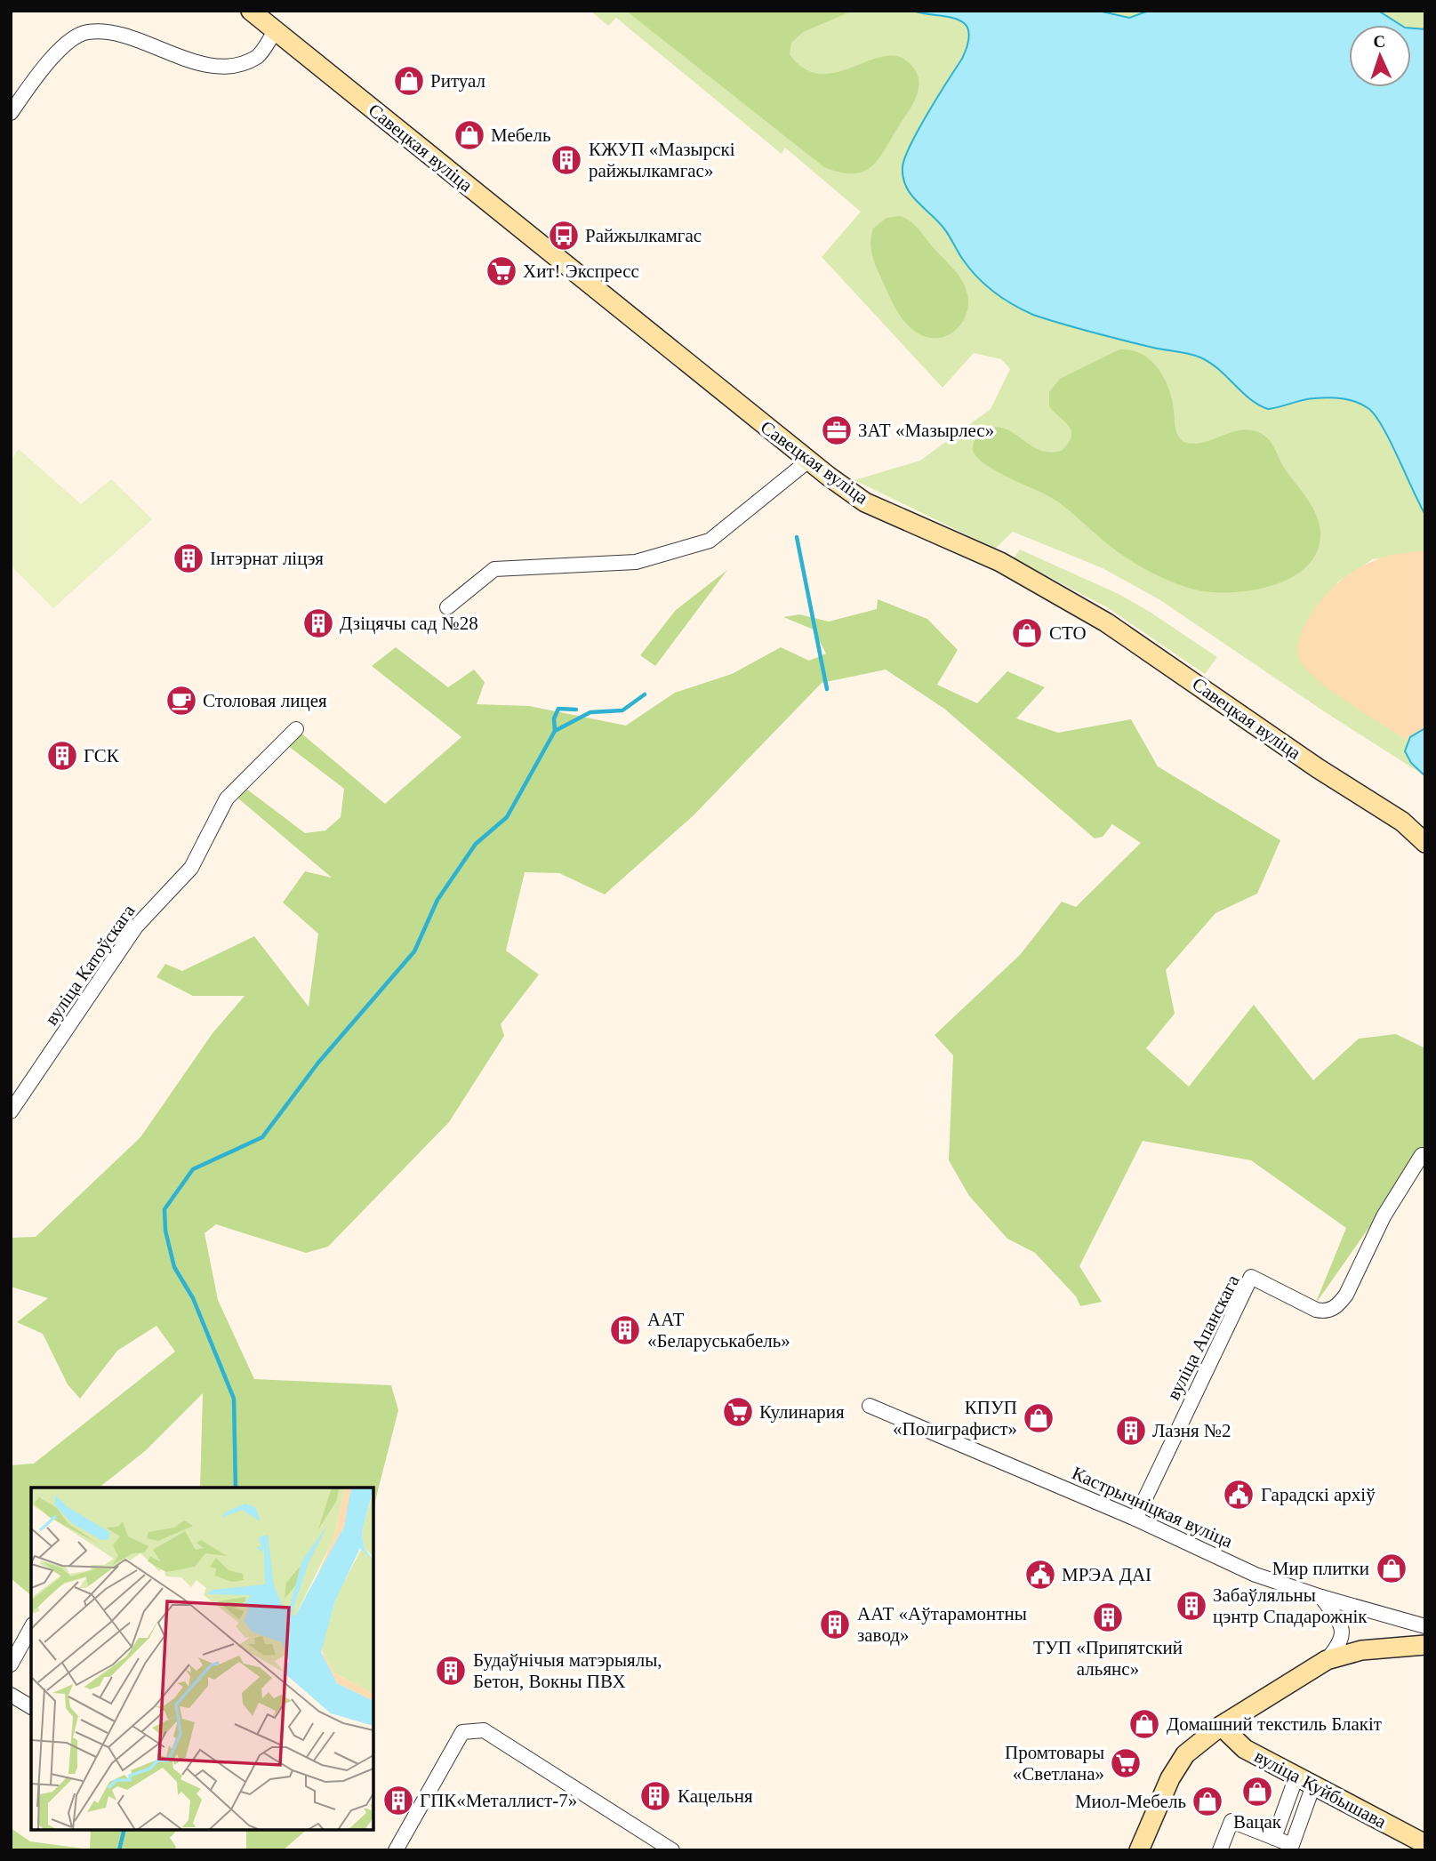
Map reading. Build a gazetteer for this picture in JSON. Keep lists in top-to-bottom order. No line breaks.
{"streets":{"street":["Савецкая вуліца","вуліца Катоўскага","вуліца Апанскага","Кастрычніцкая вуліца","вуліца Куйбышава"]},"crossings":[["вуліца Апанскага","Кастрычніцкая вуліца"]],"places":{"shop":["Ритуал","Мебель","СТО","КПУП «Полиграфист»","Мир плитки","Домашний текстиль Блакіт","Вацак","Миол-Мебель"],"building":["КЖУП «Мазырскі райжылкамгас»","Інтэрнат ліцэя","Дзіцячы сад №28","ГСК","ААТ «Беларуськабель»","Лазня №2","Забаўляльны цэнтр Спадарожнік","ТУП «Припятский альянс»","ААТ «Аўтарамонтны завод»","Будаўнічыя матэрыялы, Бетон, Вокны ПВХ","Кацельня","ГПК«Металлист-7»"],"bus stop":["Райжылкамгас"],"supermarket":["Хит! Экспресс","Кулинария","Промтовары «Светлана»"],"office":["ЗАТ «Мазырлес»"],"cafe":["Столовая лицея"],"public building":["Гарадскі архіў","МРЭА ДАІ"]},"north":"top"}
